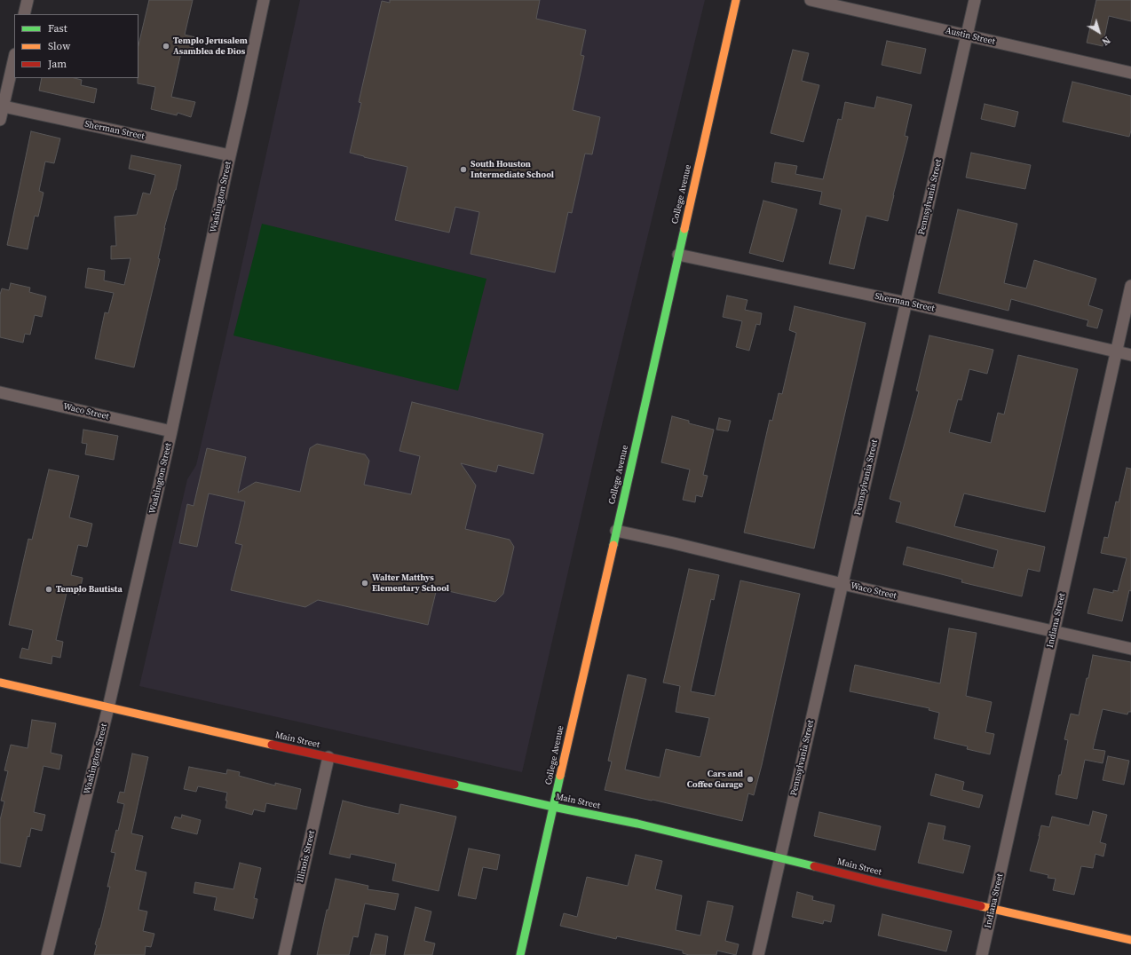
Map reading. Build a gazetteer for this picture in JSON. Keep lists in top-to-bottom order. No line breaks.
{"streets":{"street":["Austin Street","Sherman Street","College Avenue","Washington Street","Pennsylvania Street","Waco Street","Indiana Street","Main Street","Illinois Street"]},"crossings":[["Austin Street","Pennsylvania Street"],["Sherman Street","College Avenue"],["Sherman Street","Washington Street"],["Sherman Street","Pennsylvania Street"],["Sherman Street","Indiana Street"],["College Avenue","Waco Street"],["College Avenue","Main Street"],["Washington Street","Waco Street"],["Washington Street","Main Street"],["Pennsylvania Street","Waco Street"],["Pennsylvania Street","Main Street"],["Waco Street","Indiana Street"],["Indiana Street","Main Street"],["Main Street","Illinois Street"]],"places":["Templo Jerusalem Asamblea de Dios","South Houston Intermediate School","Walter Matthys Elementary School","Templo Bautista","Cars and Coffee Garage"],"legend":["Fast","Slow","Jam"],"north":"bottom right"}
